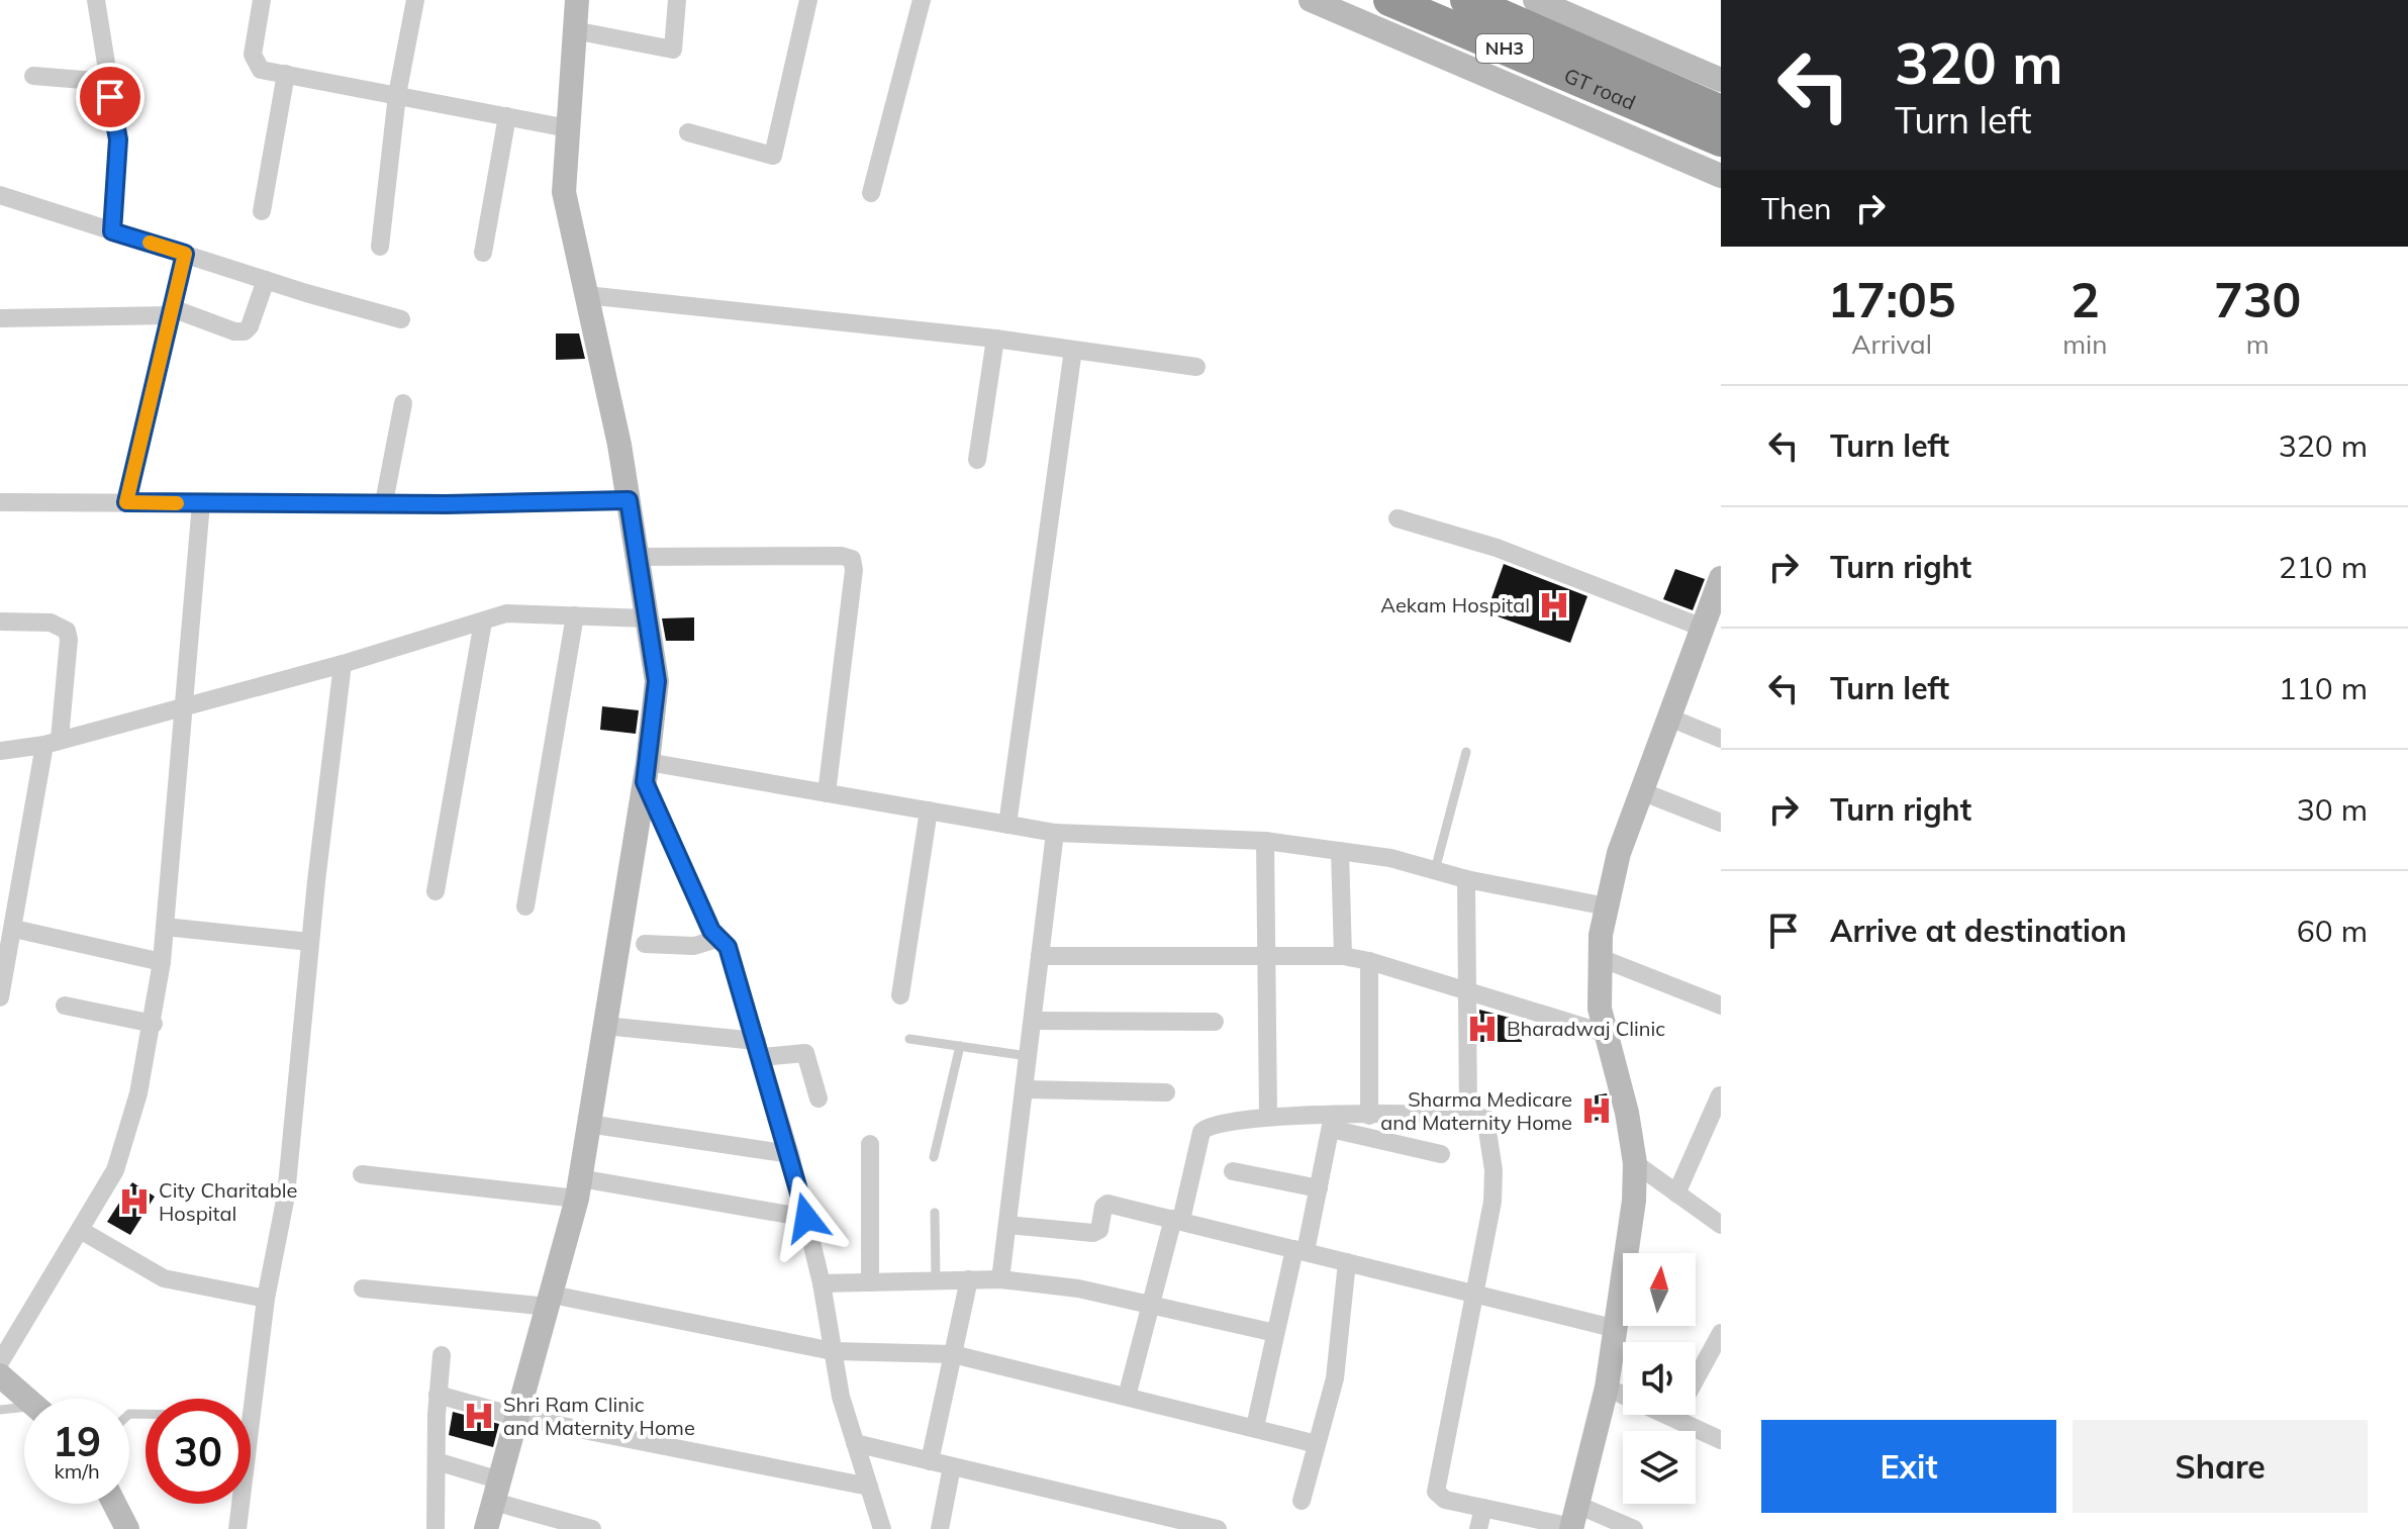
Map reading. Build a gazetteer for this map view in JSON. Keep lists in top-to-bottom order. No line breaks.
{"streets":{"highway":["NH3","GT road"]},"places":{"hospital":["Aekam Hospital","Bharadwaj Clinic","Sharma Medicare and Maternity Home","City Charitable Hospital","Shri Ram Clinic and Maternity Home"]},"north":"top","page":{"turn":["320 m","Turn left"],"then":"Then","eta":["17:05","Arrival","2","min","730","m"],"list":[{"name":"Turn left","value":"320 m"},{"name":"Turn right","value":"210 m"},{"name":"Turn left","value":"110 m"},{"name":"Turn right","value":"30 m"},{"name":"Arrive at destination","value":"60 m"}],"speed":"19 km/h","limit":"30","buttons":["Exit","Share"]}}
